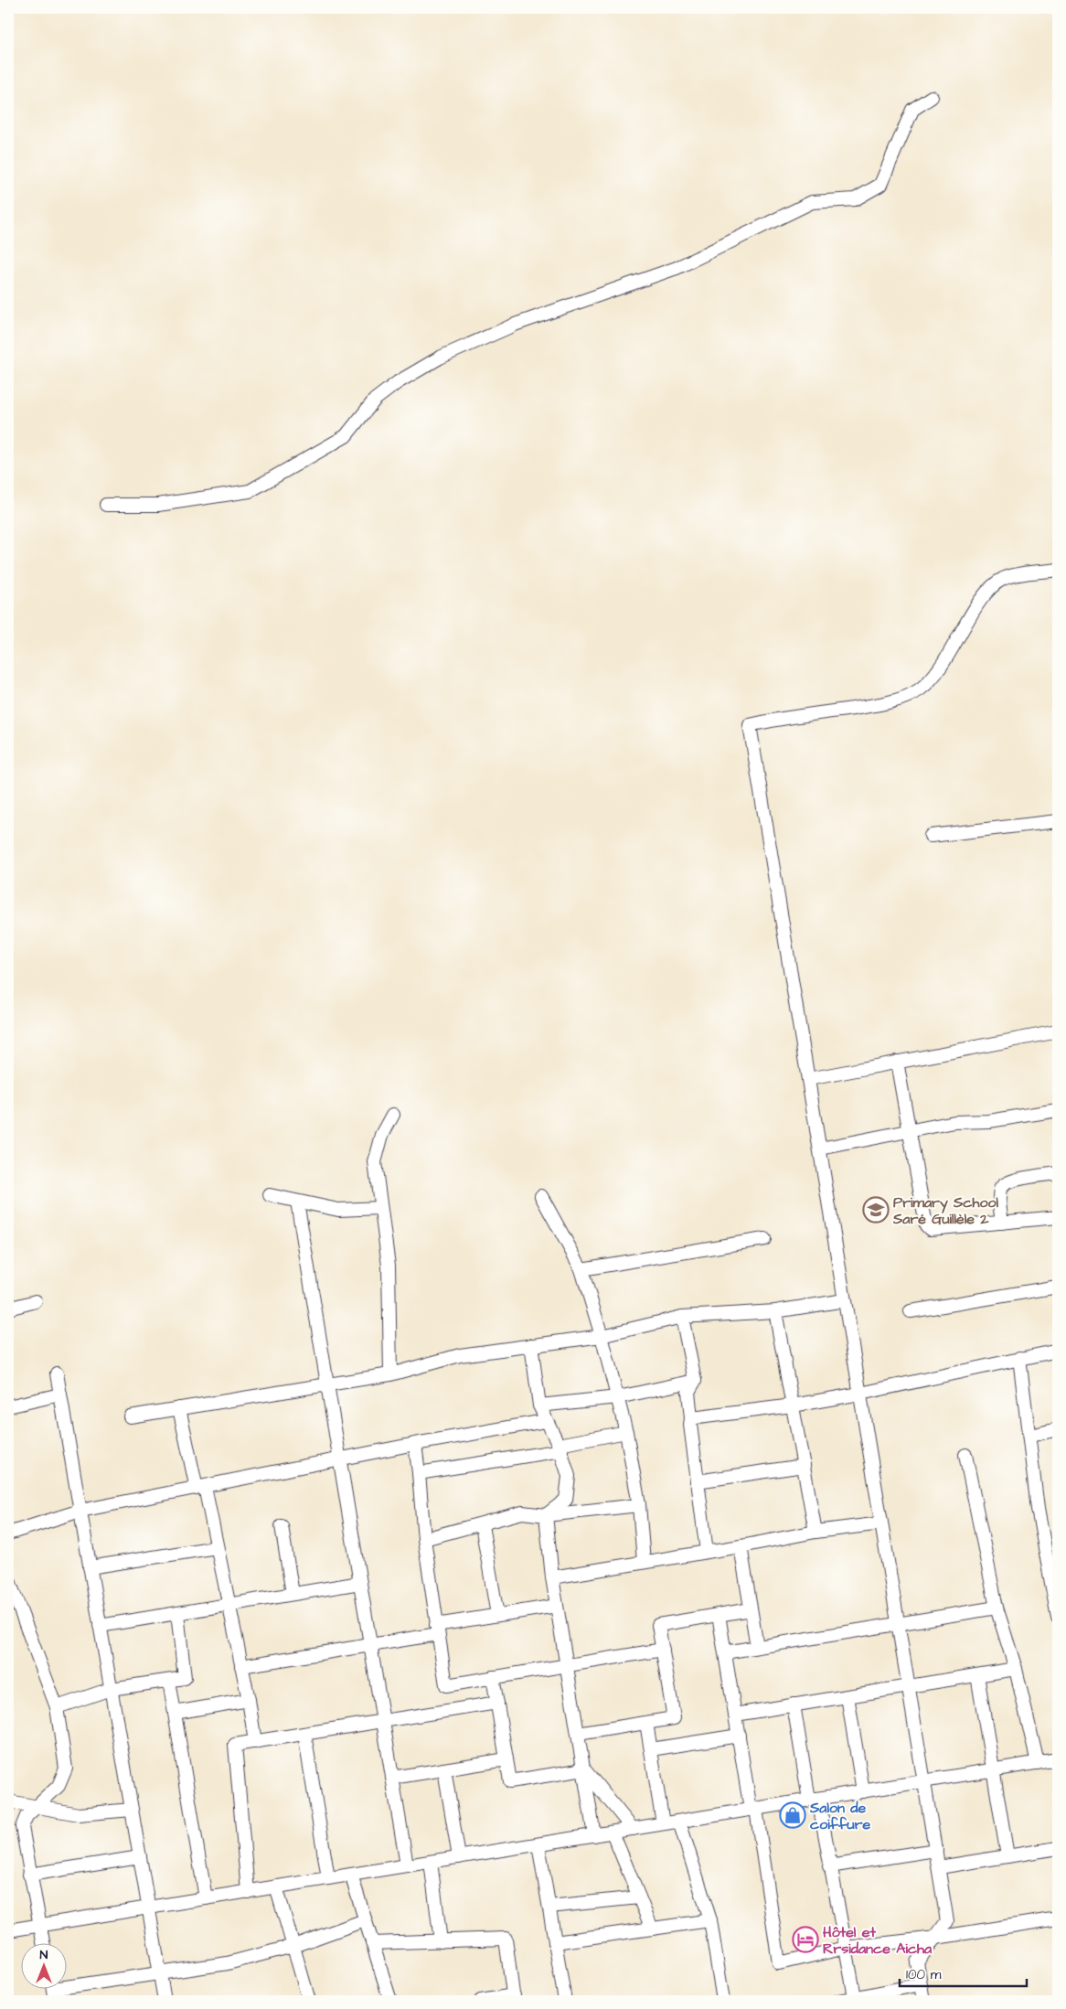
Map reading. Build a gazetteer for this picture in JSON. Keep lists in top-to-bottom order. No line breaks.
{"places":{"school or university":["Primary School Saré Guillèle 2"],"shop":["Salon de coiffure"],"hotel":["Hôtel et Rrsidance Aicha"]},"scale_bar":"100 m","north":"top"}
